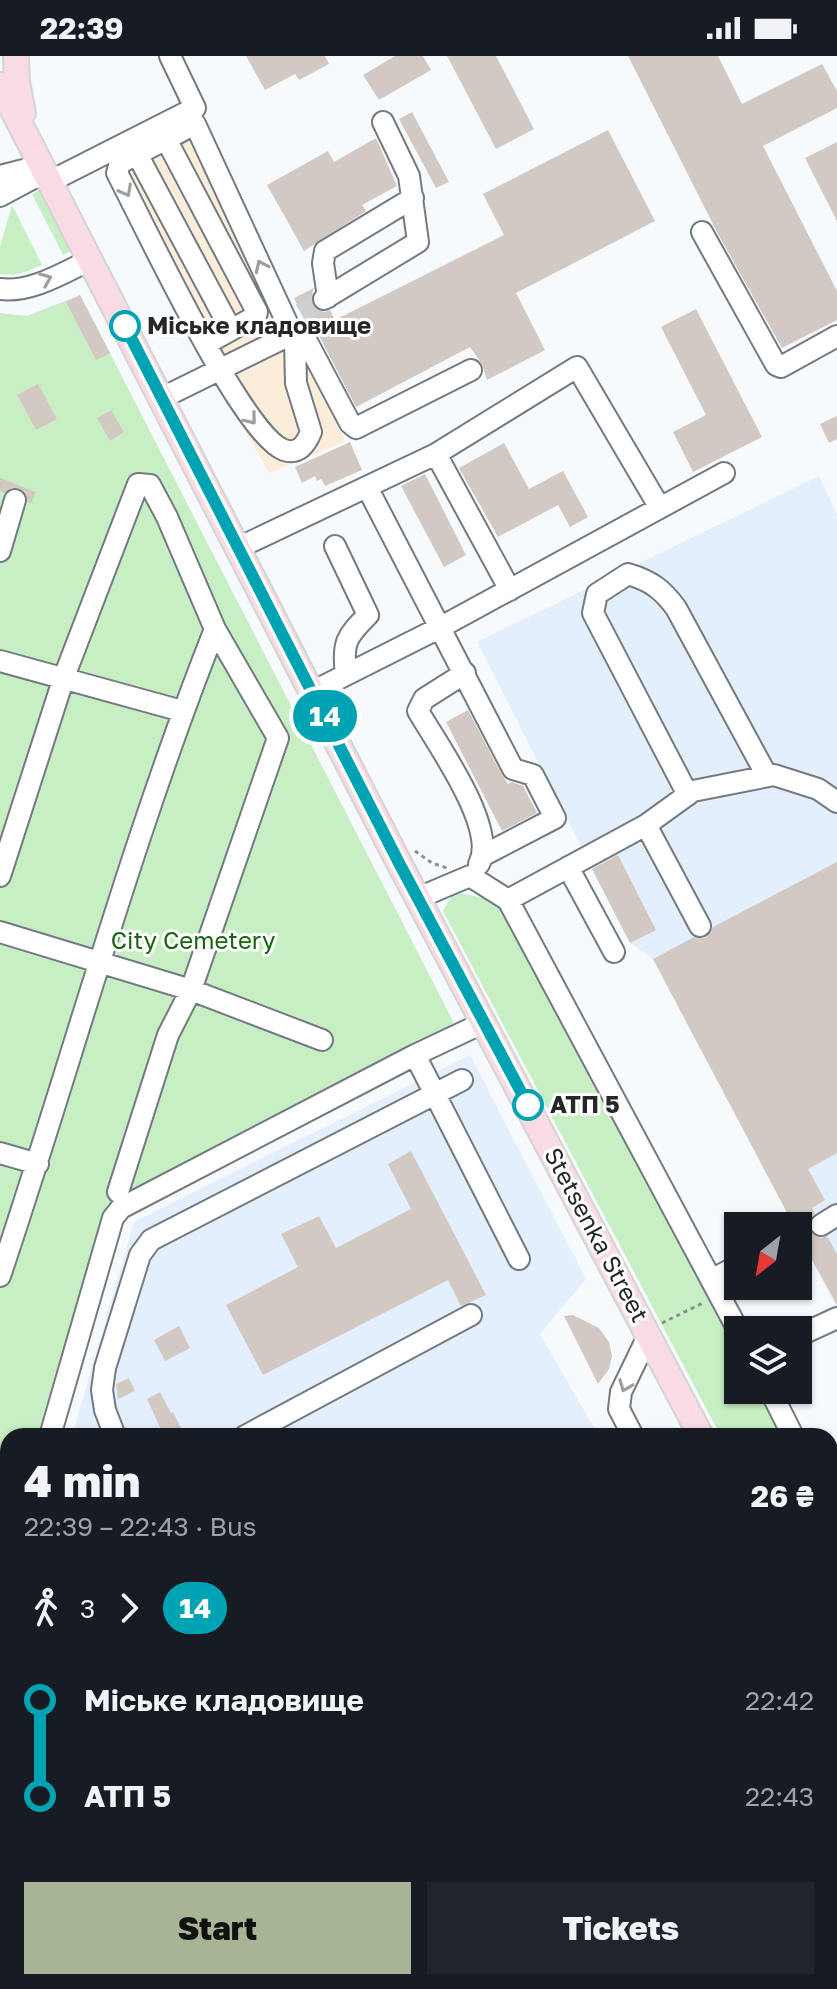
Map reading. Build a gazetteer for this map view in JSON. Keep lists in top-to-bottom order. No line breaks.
{"streets":{"main road":["Stetsenka Street"]},"parks":["City Cemetery"],"places":["Міське кладовище","АТП 5"],"lines":["bus line 14"],"north":"bottom left","page":{"status":"22:39","on_map":"14","heading":["4 min","22:39 – 22:43 · Bus","26 ₴"],"legs":["3","14"],"list":[{"name":"Міське кладовище","value":"22:42"},{"name":"АТП 5","value":"22:43"}],"buttons":["Start","Tickets"]}}
